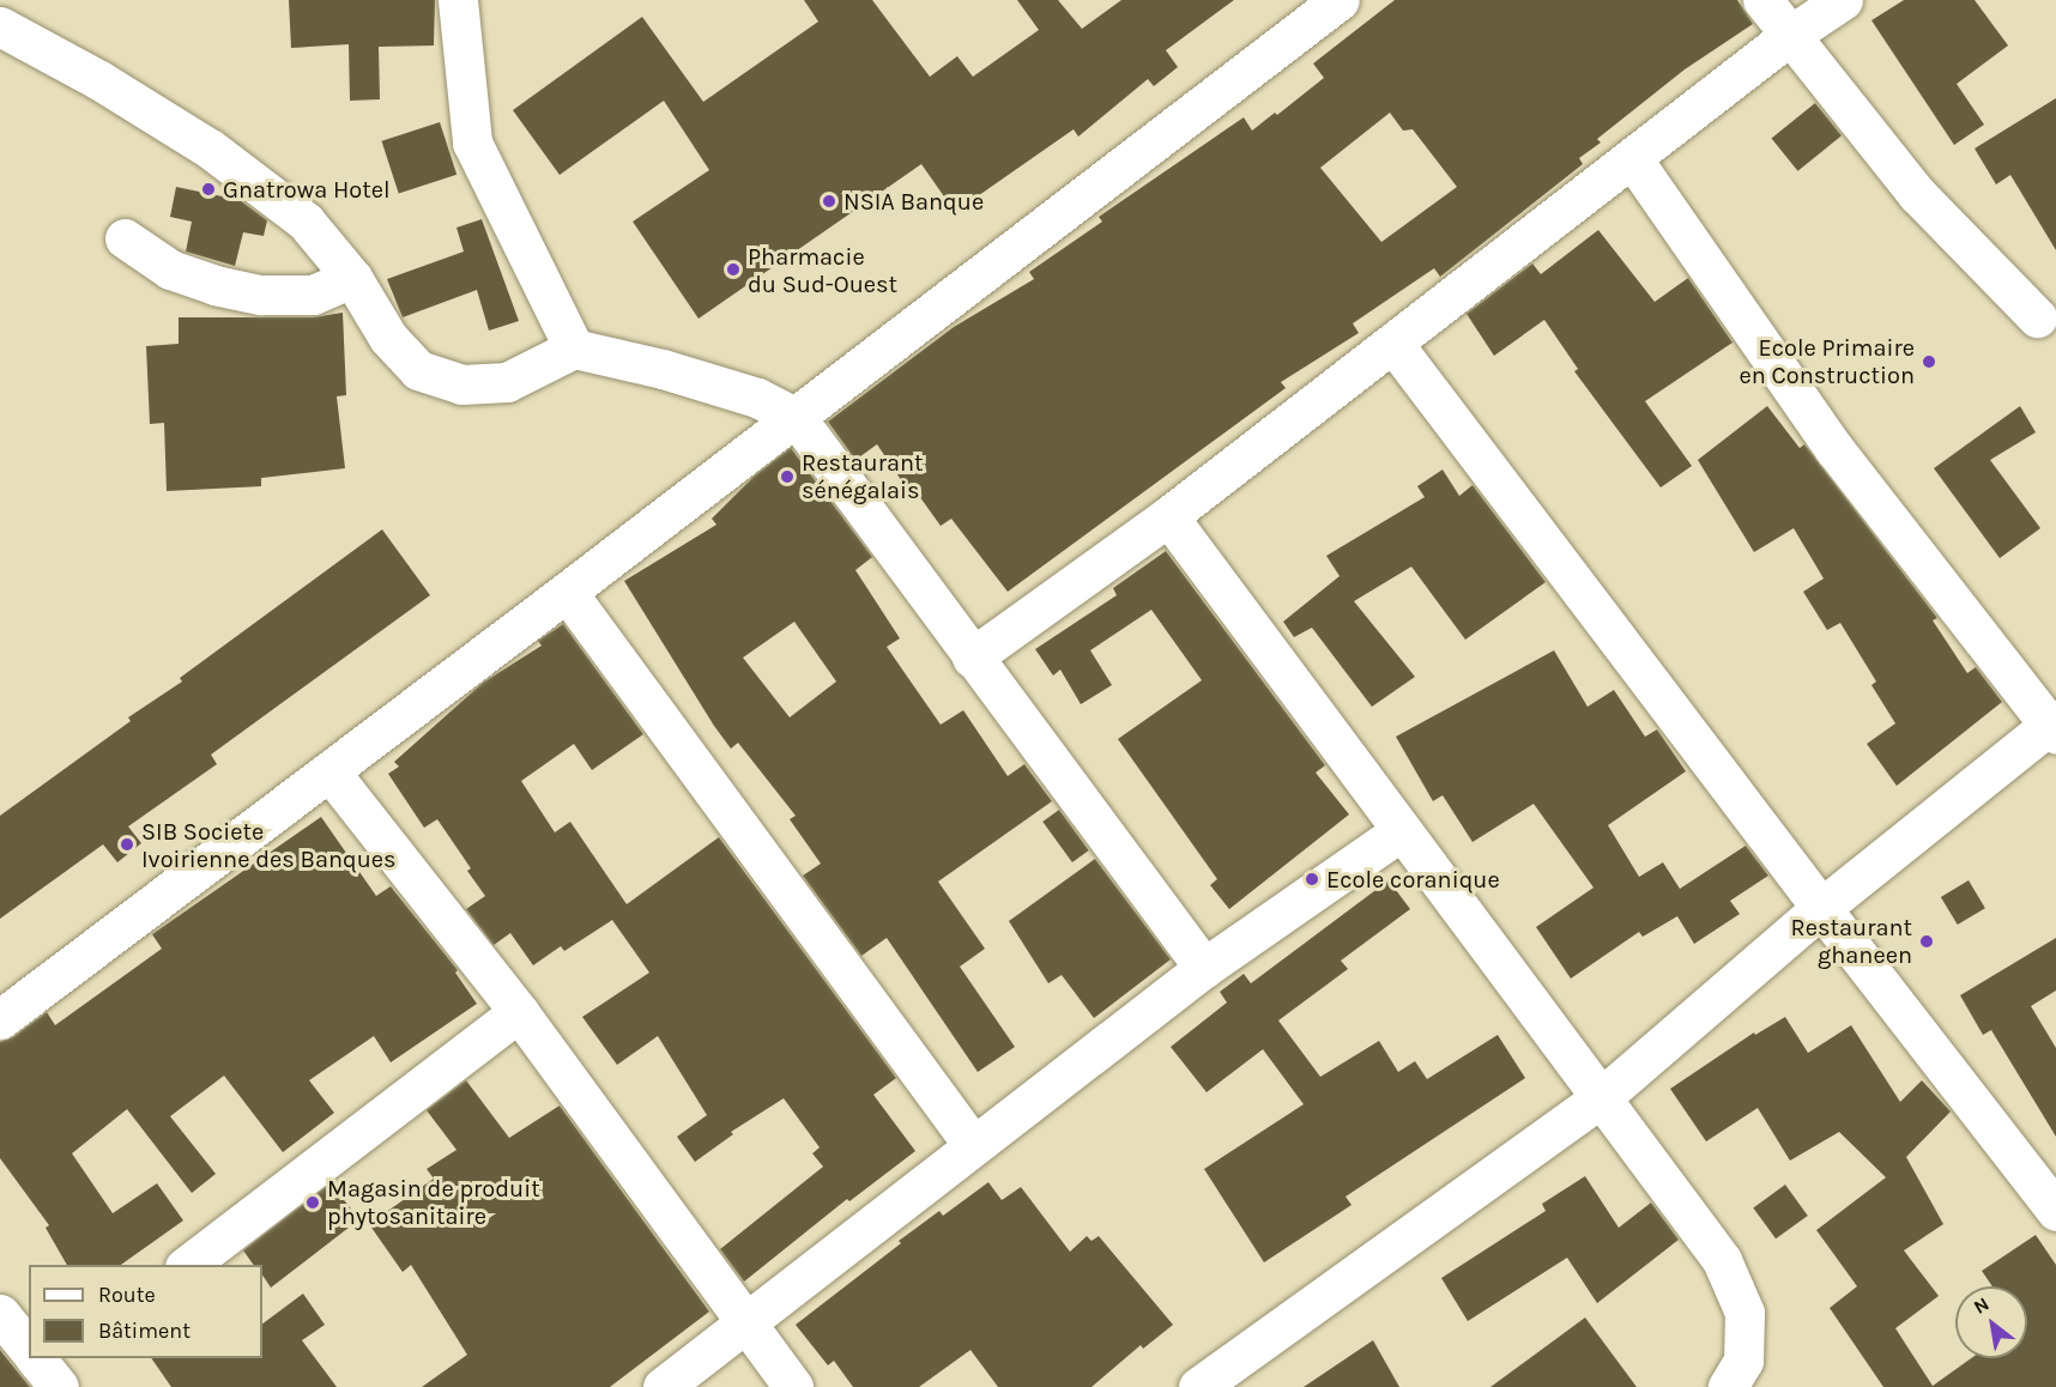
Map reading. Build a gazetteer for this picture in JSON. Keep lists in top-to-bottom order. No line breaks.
{"places":["Gnatrowa Hotel","NSIA Banque","Pharmacie du Sud-Ouest","Ecole Primaire en Construction","Restaurant sénégalais","SIB Societe Ivoirienne des Banques","Ecole coranique","Restaurant ghaneen","Magasin de produit phytosanitaire"],"legend":["Route","Bâtiment"],"north":"top left"}
